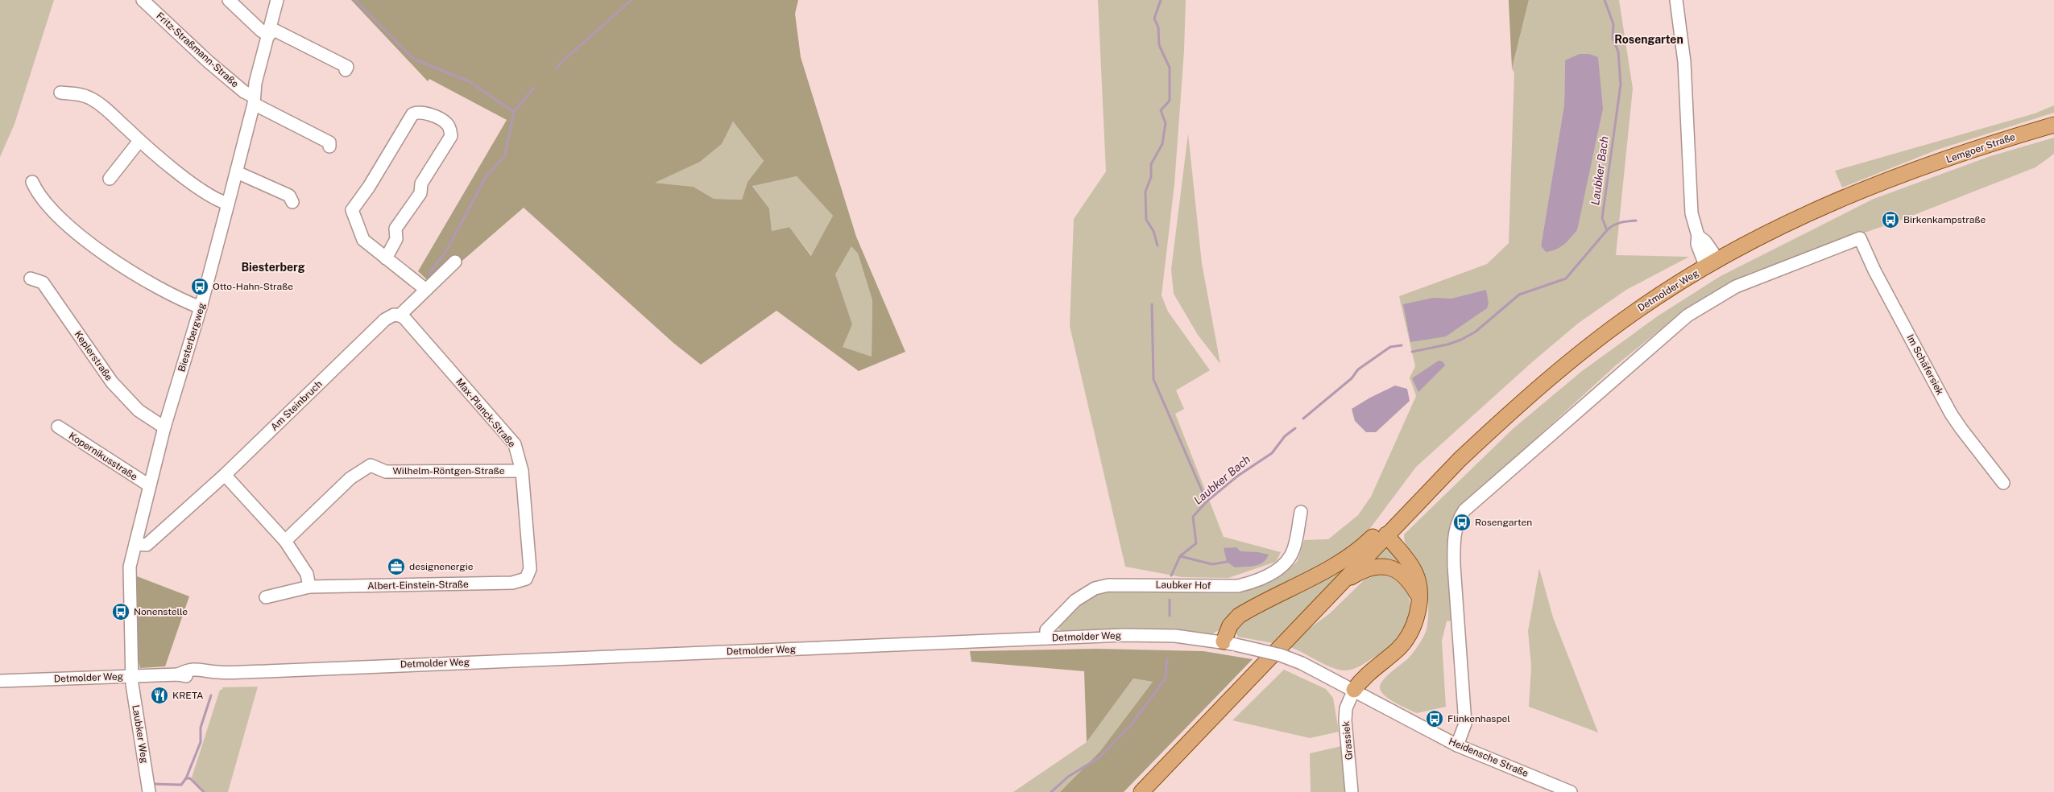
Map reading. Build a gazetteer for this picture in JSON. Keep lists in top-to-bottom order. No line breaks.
{"streets":{"main road":["Lemgoer Straße","Detmolder Weg"],"street":["Fritz-Straßmann-Straße","Biesterbergweg","Keplerstraße","Im Schäfersiek","Am Steinbruch","Max-Planck-Straße","Kopernikusstraße","Wilhelm-Röntgen-Straße","Albert-Einstein-Straße","Laubker Hof","Laubker Weg","Grassiek","Heidensche Straße"]},"crossings":[["Fritz-Straßmann-Straße","Biesterbergweg"],["Lemgoer Straße","Detmolder Weg"],["Detmolder Weg","Biesterbergweg"],["Detmolder Weg","Laubker Hof"],["Detmolder Weg","Laubker Weg"],["Detmolder Weg","Heidensche Straße"],["Biesterbergweg","Keplerstraße"],["Biesterbergweg","Am Steinbruch"],["Biesterbergweg","Kopernikusstraße"],["Biesterbergweg","Laubker Weg"],["Im Schäfersiek","Heidensche Straße"],["Am Steinbruch","Max-Planck-Straße"],["Max-Planck-Straße","Wilhelm-Röntgen-Straße"],["Max-Planck-Straße","Albert-Einstein-Straße"],["Grassiek","Heidensche Straße"]],"districts":["Rosengarten","Biesterberg"],"water":["Laubker Bach"],"places":{"bus stop":["Birkenkampstraße","Otto-Hahn-Straße","Rosengarten","Nonenstelle","Flinkenhaspel"],"office":["designenergie"],"restaurant":["KRETA"]}}
